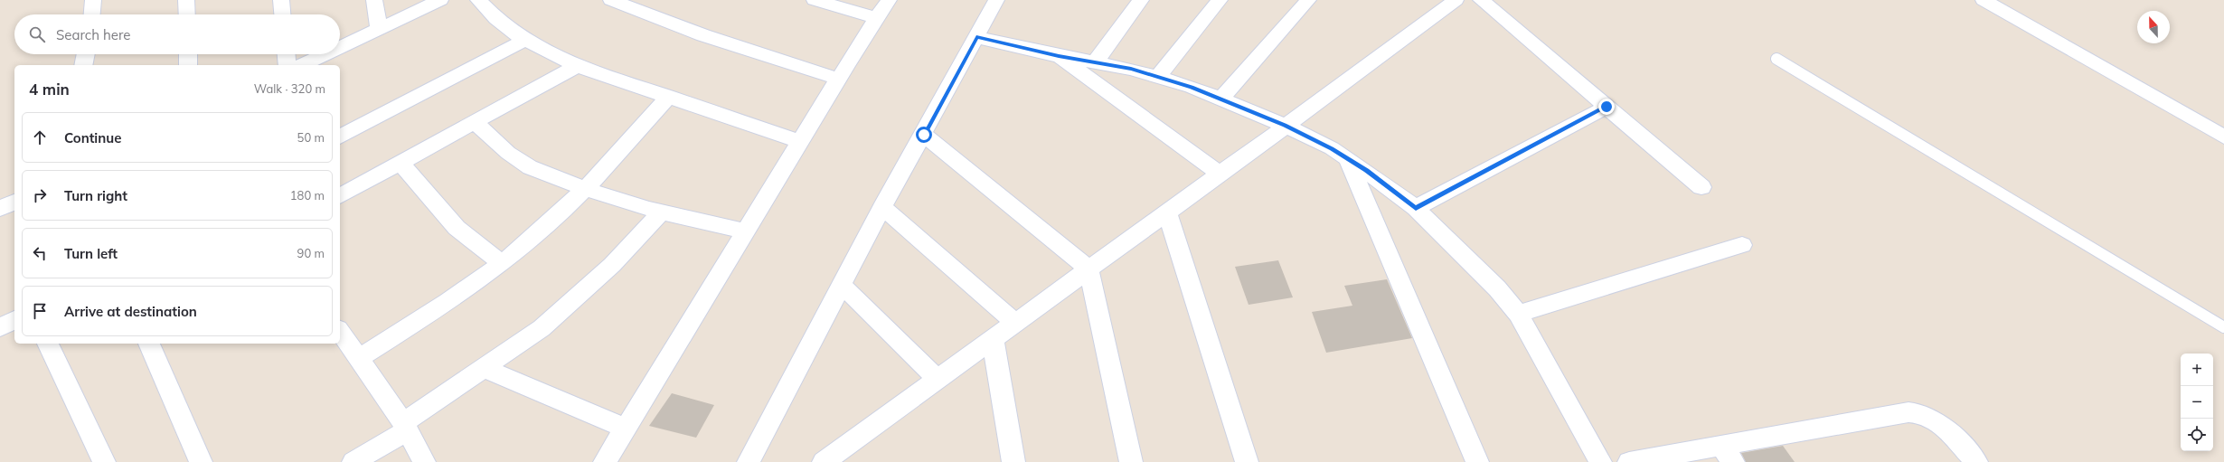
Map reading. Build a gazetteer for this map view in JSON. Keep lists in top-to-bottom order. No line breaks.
{"north":"top","page":{"search":"Search here","heading":["4 min","Walk · 320 m"],"list":[["Continue","50 m"],["Turn right","180 m"],["Turn left","90 m"],"Arrive at destination"],"map_buttons":["+","−"]}}
